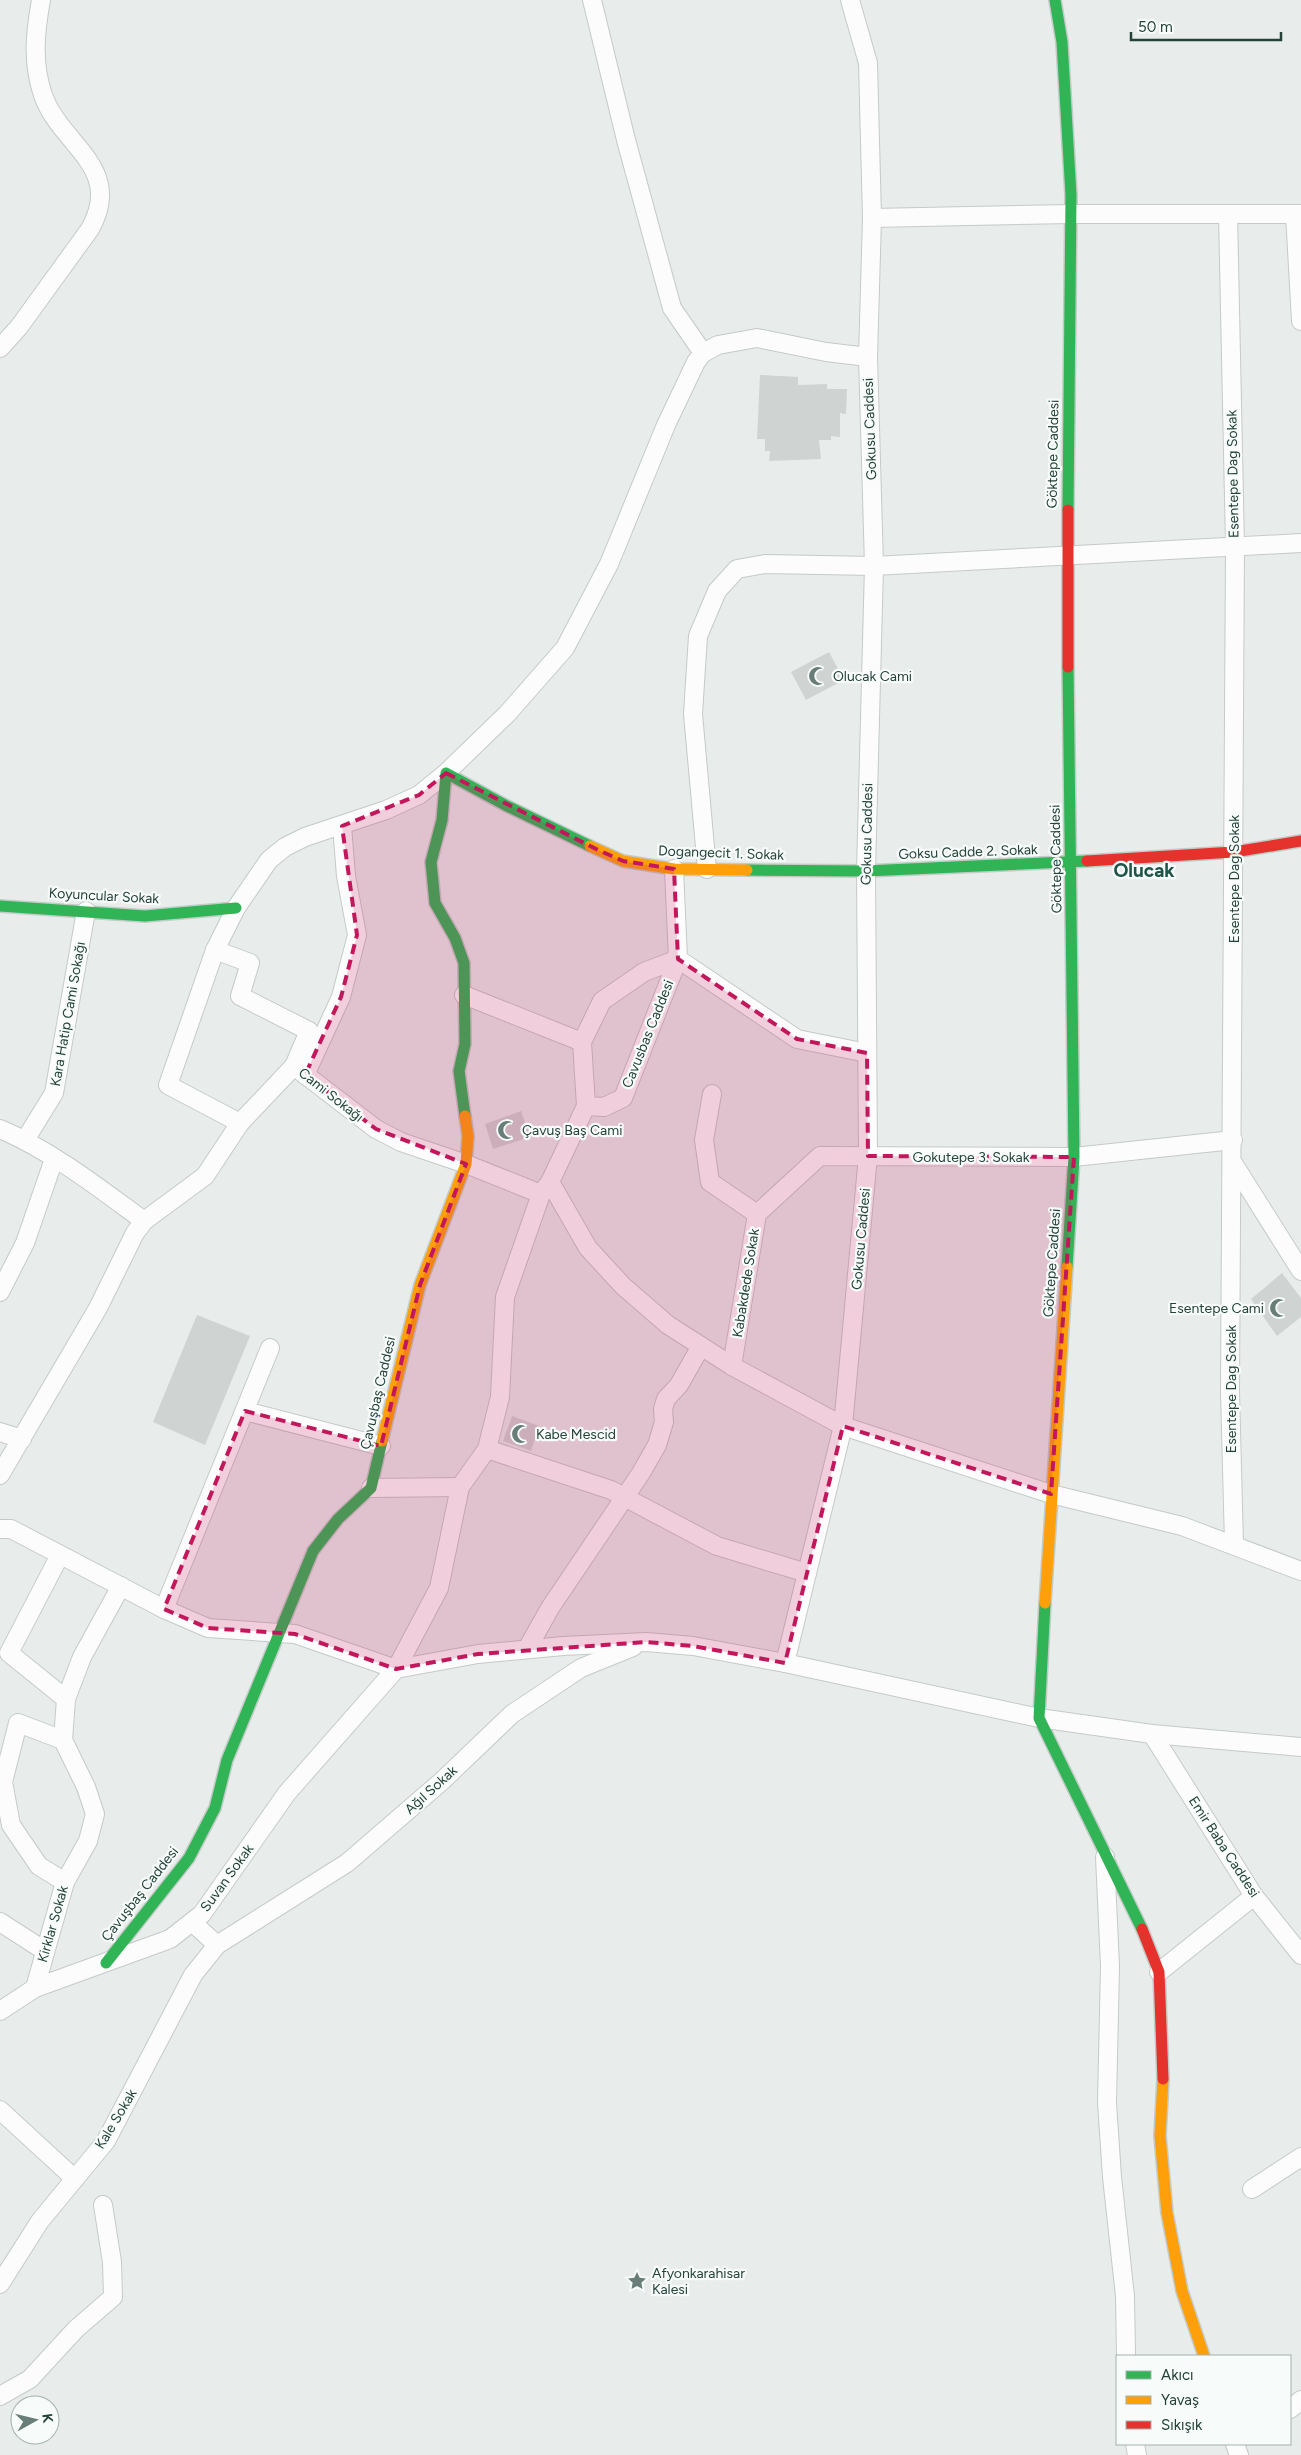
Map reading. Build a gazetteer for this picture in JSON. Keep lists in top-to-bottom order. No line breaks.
{"streets":{"street":["Gokusu Caddesi","Göktepe Caddesi","Esentepe Dag Sokak","Goksu Cadde 2. Sokak","Dogangecit 1. Sokak","Koyuncular Sokak","Kara Hatip Cami Sokağı","Cavusbas Caddesi","Cami Sokağı","Gokutepe 3. Sokak","Kabakdede Sokak","Çavuşbaş Caddesi","Ağıl Sokak","Emir Baba Caddesi","Suvan Sokak","Kirklar Sokak","Kale Sokak"]},"crossings":[["Gokusu Caddesi","Goksu Cadde 2. Sokak"],["Gokusu Caddesi","Dogangecit 1. Sokak"],["Gokusu Caddesi","Gokutepe 3. Sokak"],["Gokusu Caddesi","Kabakdede Sokak"],["Göktepe Caddesi","Goksu Cadde 2. Sokak"],["Göktepe Caddesi","Gokutepe 3. Sokak"],["Esentepe Dag Sokak","Goksu Cadde 2. Sokak"],["Esentepe Dag Sokak","Gokutepe 3. Sokak"],["Goksu Cadde 2. Sokak","Dogangecit 1. Sokak"],["Dogangecit 1. Sokak","Cavusbas Caddesi"],["Dogangecit 1. Sokak","Çavuşbaş Caddesi"],["Koyuncular Sokak","Kara Hatip Cami Sokağı"],["Cami Sokağı","Çavuşbaş Caddesi"],["Gokutepe 3. Sokak","Kabakdede Sokak"],["Çavuşbaş Caddesi","Suvan Sokak"],["Ağıl Sokak","Kale Sokak"],["Suvan Sokak","Kirklar Sokak"]],"districts":["Olucak"],"places":{"mosque":["Olucak Cami","Çavuş Baş Cami","Esentepe Cami","Kabe Mescid"],"place":["Afyonkarahisar Kalesi"]},"legend":["Akıcı","Yavaş","Sıkışık"],"scale_bar":"50 m","north":"right"}
